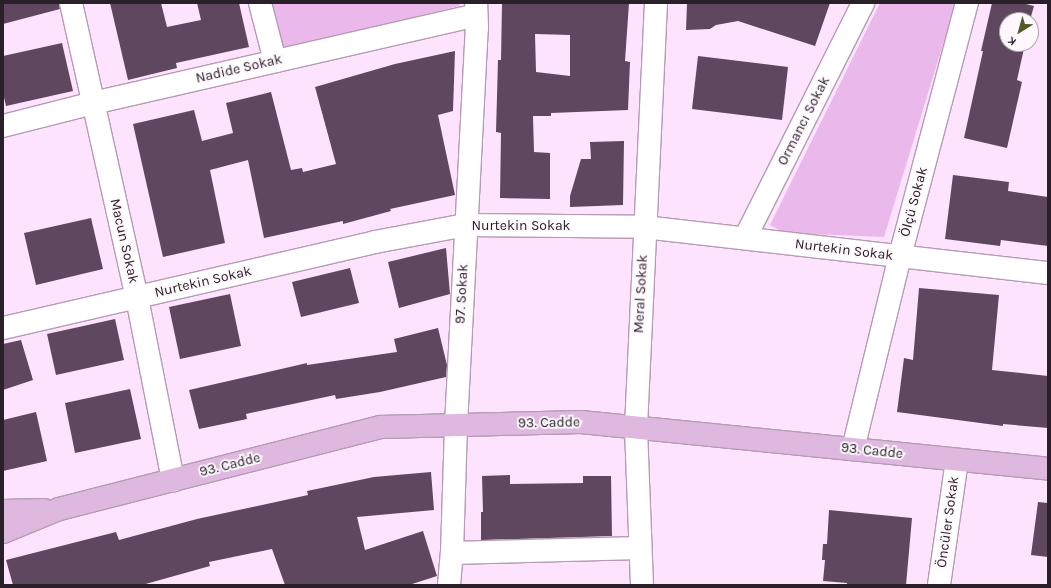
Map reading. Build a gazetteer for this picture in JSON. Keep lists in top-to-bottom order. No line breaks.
{"streets":{"main road":["93. Cadde"],"street":["Nadide Sokak","Ormancı Sokak","Ölçü Sokak","Nurtekin Sokak","Macun Sokak","97. Sokak","Meral Sokak","Öncüler Sokak"]},"crossings":[["Nadide Sokak","Macun Sokak"],["Nadide Sokak","97. Sokak"],["Ormancı Sokak","Nurtekin Sokak"],["Ölçü Sokak","Nurtekin Sokak"],["Ölçü Sokak","93. Cadde"],["Nurtekin Sokak","Macun Sokak"],["Nurtekin Sokak","97. Sokak"],["Nurtekin Sokak","Meral Sokak"],["Macun Sokak","93. Cadde"],["97. Sokak","93. Cadde"],["Meral Sokak","93. Cadde"],["93. Cadde","Öncüler Sokak"]],"north":"bottom left"}
